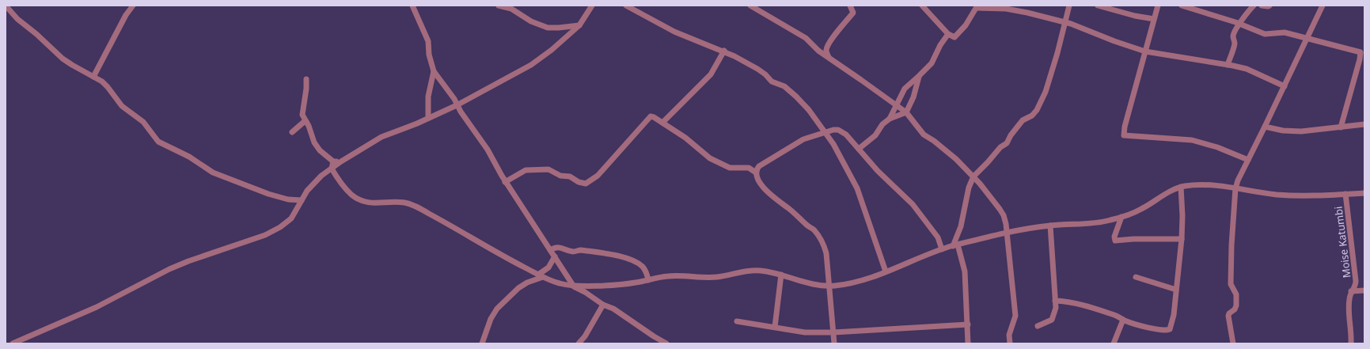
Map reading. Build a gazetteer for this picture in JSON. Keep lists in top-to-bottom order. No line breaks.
{"streets":{"street":["Moise Katumbi"]}}
